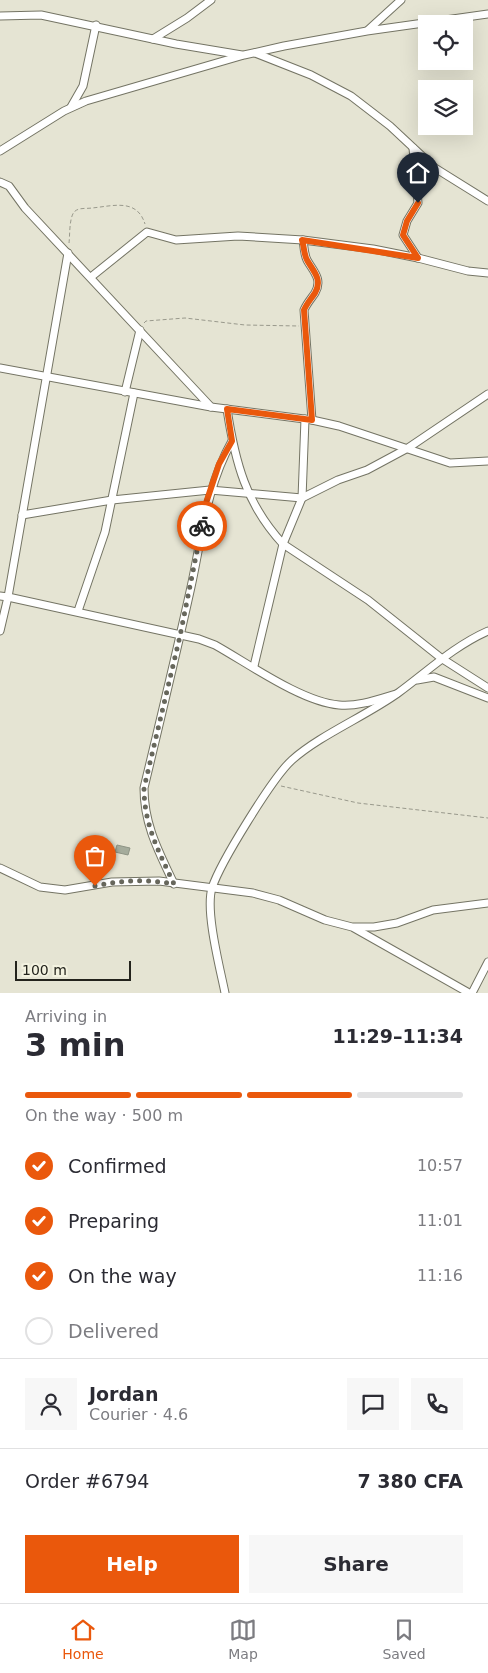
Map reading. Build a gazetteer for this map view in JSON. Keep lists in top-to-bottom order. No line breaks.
{"scale_bar":"100 m","page":{"scale":"100 m","heading":["3 min","Arriving in","11:29–11:34"],"panel":["Jordan","Courier · 4.6","Order #6794","7 380 CFA"],"bar":"On the way · 500 m","list":[["Confirmed","10:57"],["Preparing","11:01"],["On the way","11:16"],"Delivered"],"buttons":["Help","Share"],"tabs":["Home","Map","Saved"]}}
